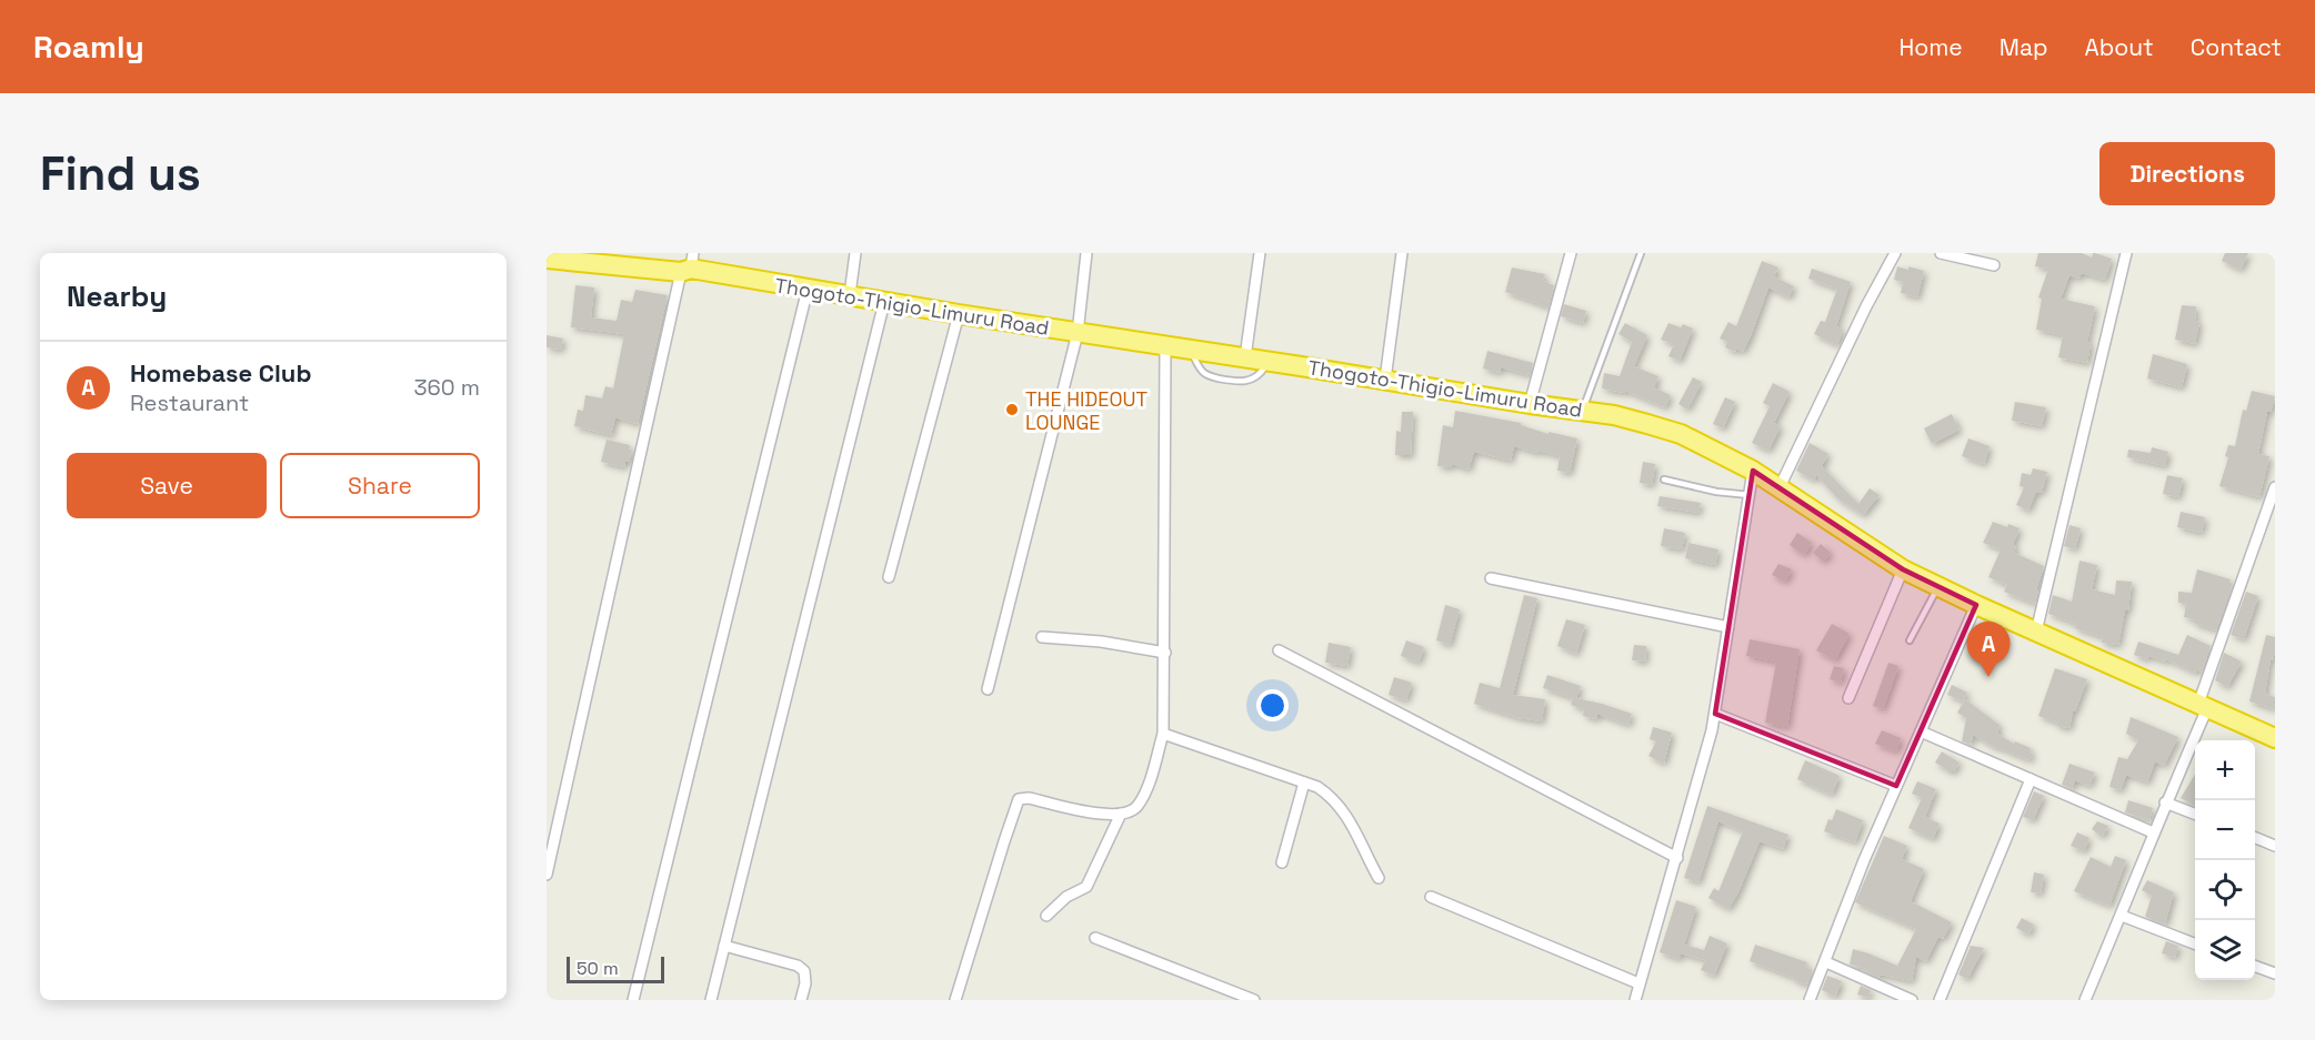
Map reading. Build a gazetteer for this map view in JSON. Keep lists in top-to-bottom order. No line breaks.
{"streets":{"highway":["Thogoto-Thigio-Limuru Road"]},"places":["THE HIDEOUT LOUNGE"],"scale_bar":"50 m","page":{"header":"Roamly","nav":["Home","Map","About","Contact"],"buttons":["Directions",["Save","Share"]],"title":"Find us","heading":"Nearby","list":[{"mark":"A","name":"Homebase Club","note":"Restaurant","value":"360 m"}],"pins":"A","map_buttons":["+","−"],"scale":"50 m"}}
